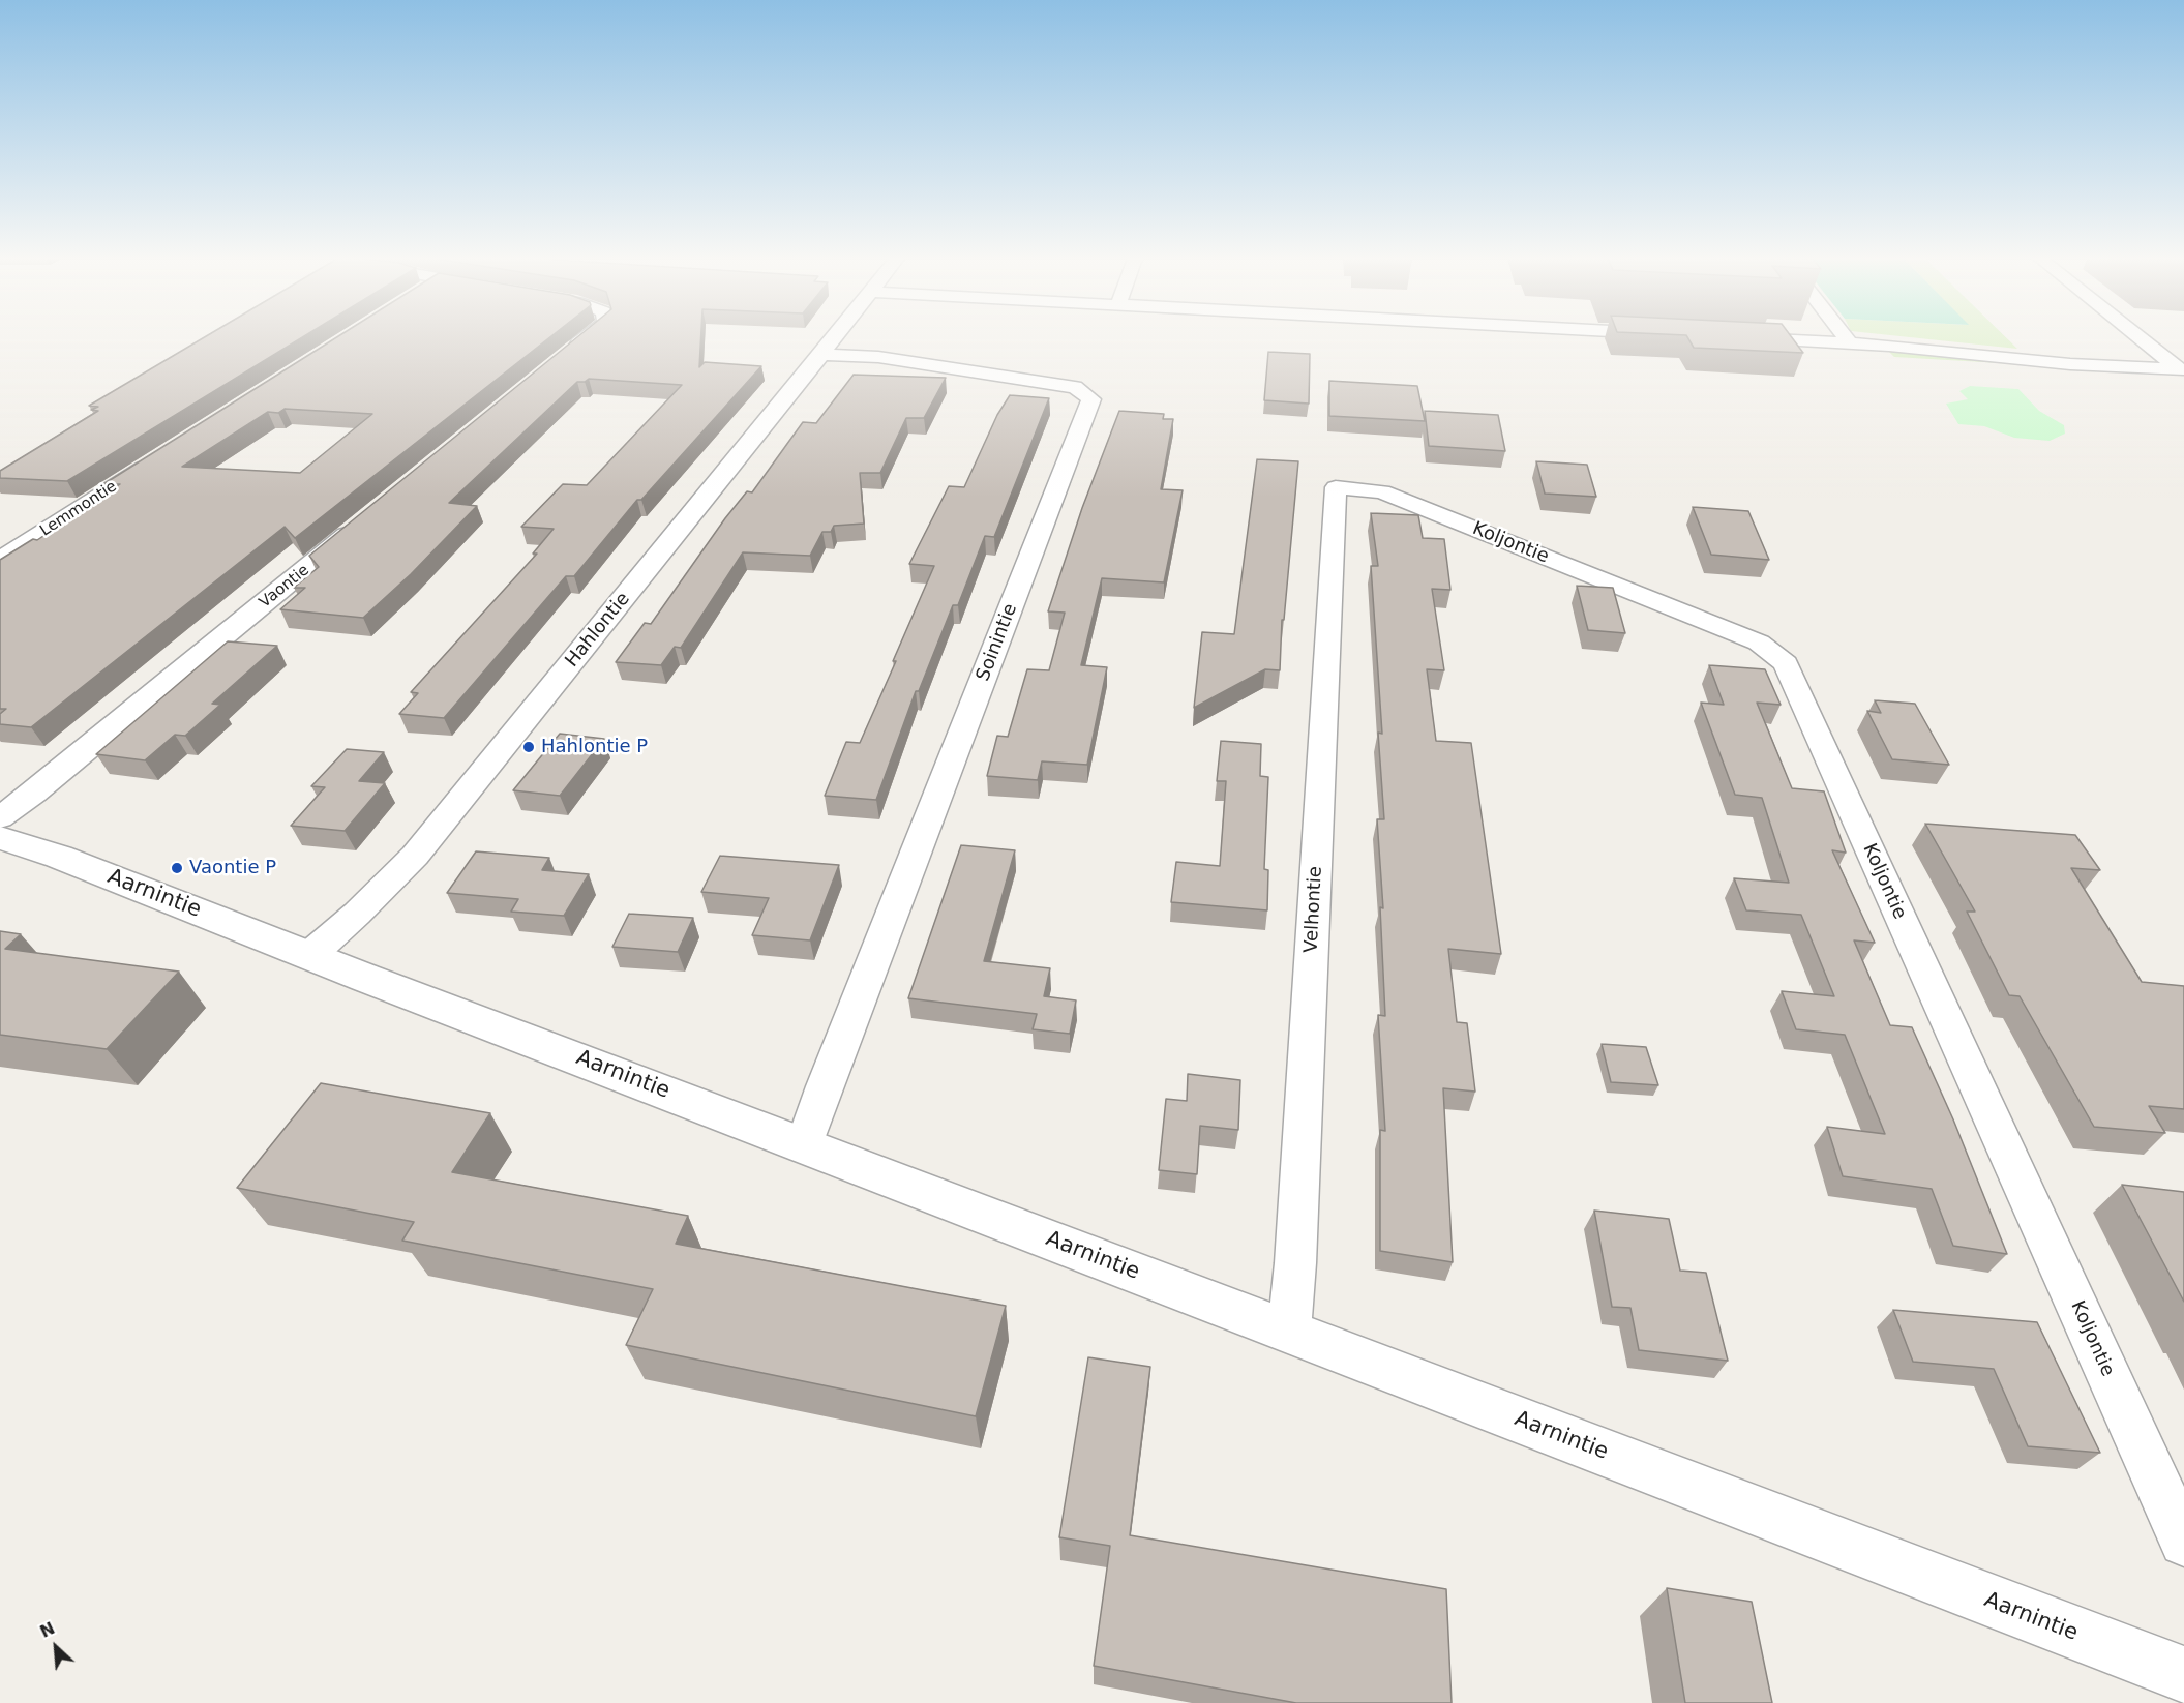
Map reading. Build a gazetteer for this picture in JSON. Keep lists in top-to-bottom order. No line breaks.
{"streets":{"street":["Lemmontie","Koljontie","Vaontie","Hahlontie","Soinintie","Aarnintie","Velhontie"]},"crossings":[["Koljontie","Velhontie"],["Hahlontie","Soinintie"],["Hahlontie","Aarnintie"],["Soinintie","Aarnintie"],["Aarnintie","Velhontie"]],"places":["Hahlontie P","Vaontie P"],"north":"top left"}
